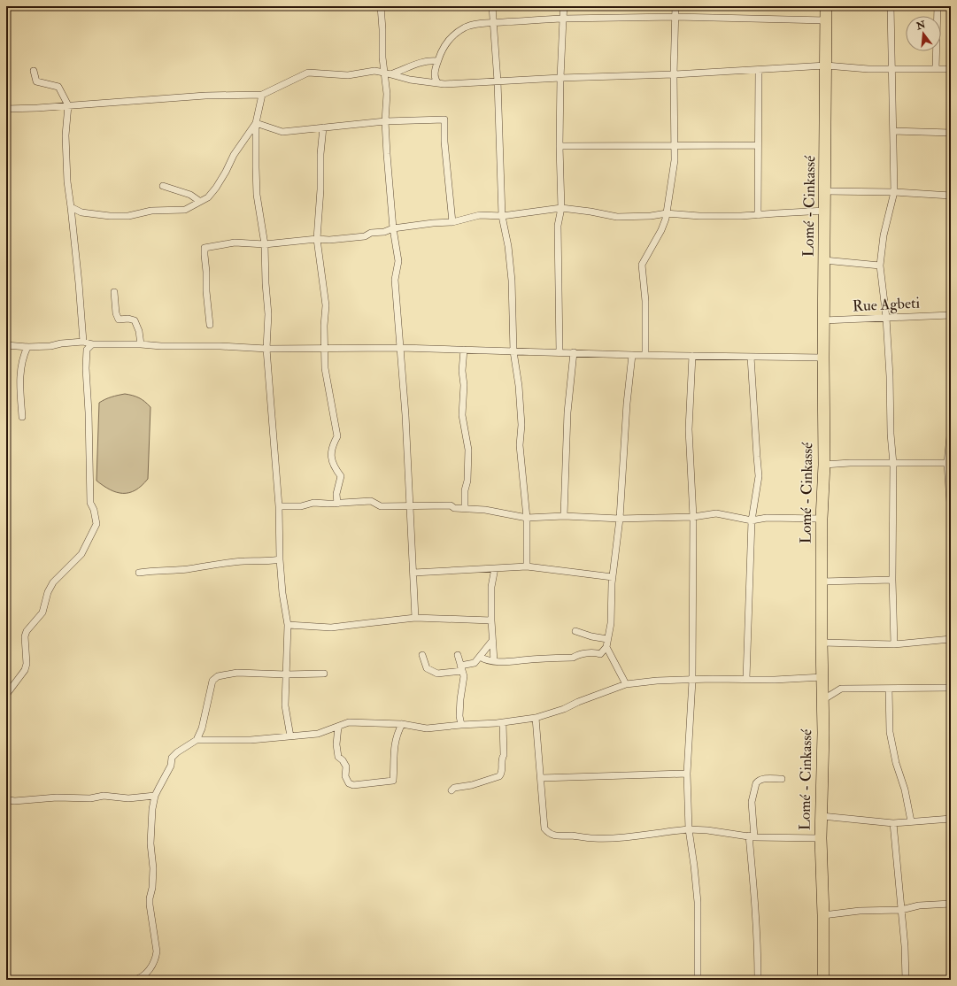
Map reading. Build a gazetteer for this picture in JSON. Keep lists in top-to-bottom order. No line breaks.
{"streets":{"highway":["Lomé - Cinkassé"],"street":["Rue Agbeti"]},"crossings":[["Lomé - Cinkassé","Rue Agbeti"]],"north":"top"}
